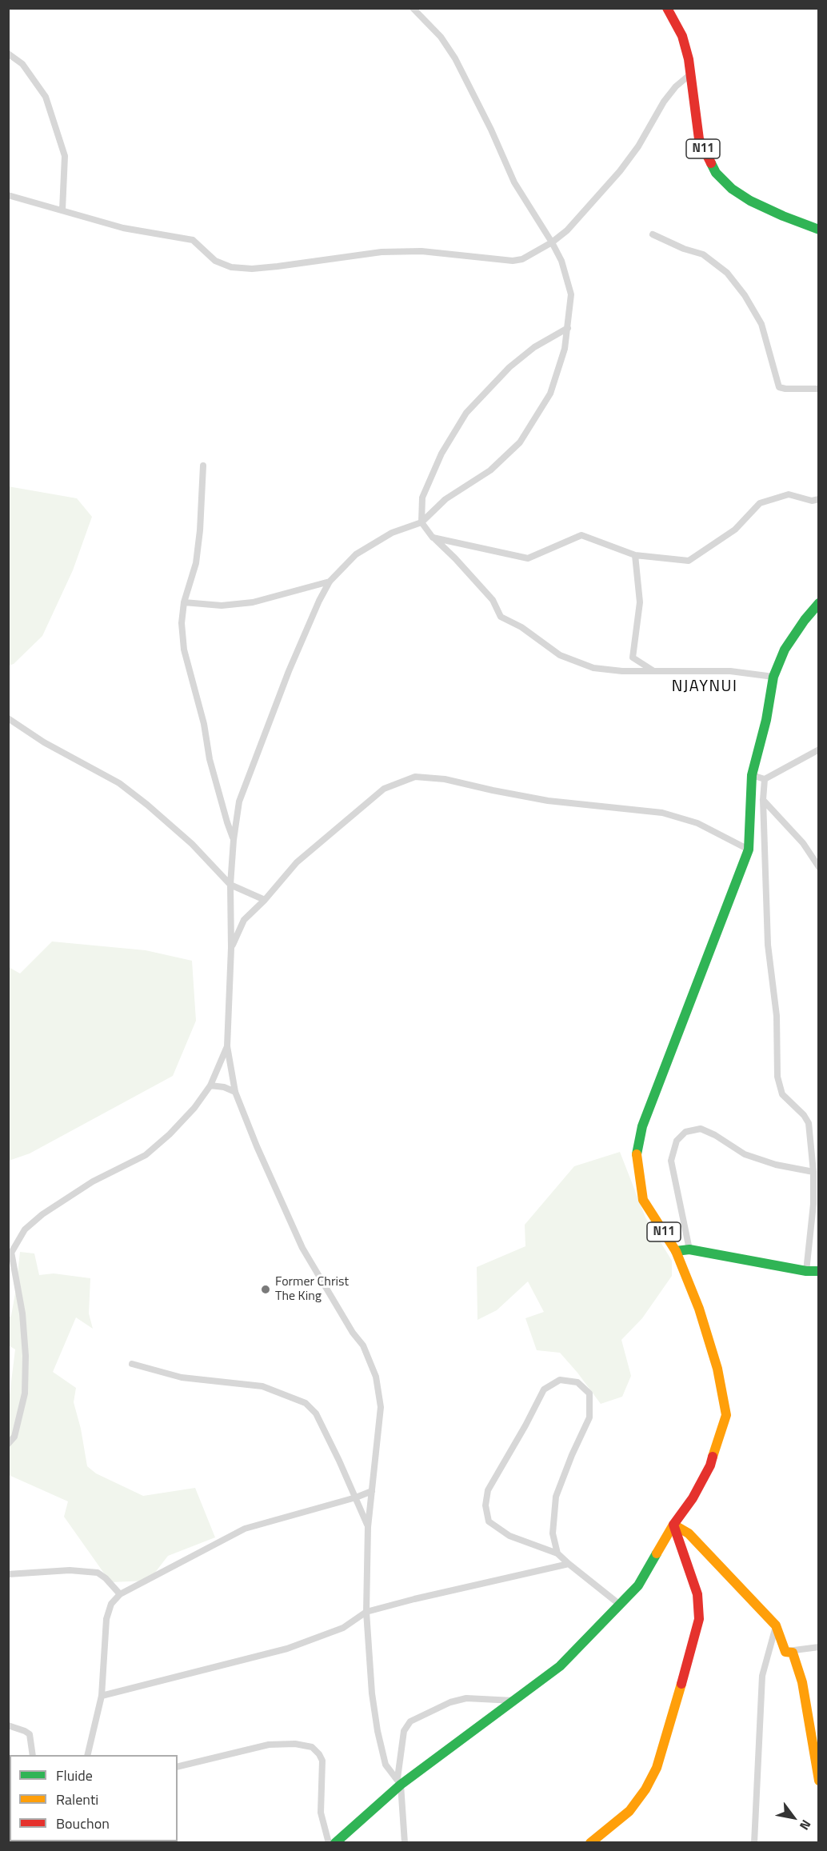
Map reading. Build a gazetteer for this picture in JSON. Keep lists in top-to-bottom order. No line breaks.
{"streets":{"main road":["N11"]},"districts":["NJAYNUI"],"places":["Former Christ The King"],"legend":["Fluide","Ralenti","Bouchon"],"north":"bottom right"}
